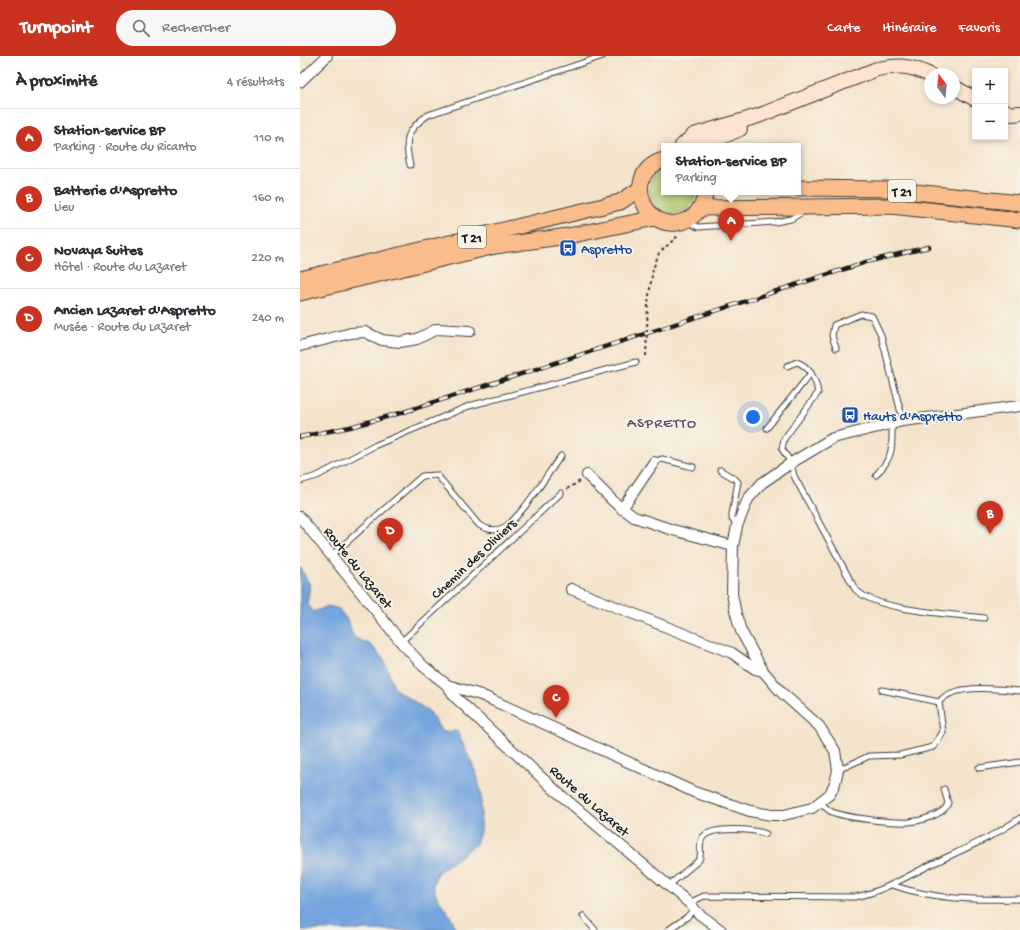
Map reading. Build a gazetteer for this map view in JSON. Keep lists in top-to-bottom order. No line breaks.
{"streets":{"main road":["T 21"],"street":["Route du Lazaret"],"lane":["Chemin des Oliviers"]},"crossings":[["Chemin des Oliviers","Route du Lazaret"]],"districts":["ASPRETTO"],"places":{"bus stop":["Aspretto","Hauts d'Aspretto"]},"north":"top","page":{"header":"Turnpoint","search":"Rechercher","nav":["Carte","Itinéraire","Favoris"],"heading":["À proximité","4 résultats"],"map_buttons":["+","−"],"list":[{"mark":"A","name":"Station-service BP","note":"Parking · Route du Ricanto","value":"110 m"},{"mark":"B","name":"Batterie d'Aspretto","note":"Lieu","value":"160 m"},{"mark":"C","name":"Novaya Suites","note":"Hôtel · Route du Lazaret","value":"220 m"},{"mark":"D","name":"Ancien Lazaret d'Aspretto","note":"Musée · Route du Lazaret","value":"240 m"}],"popup":["Station-service BP","Parking"],"pins":["A","B","D","C"]}}
